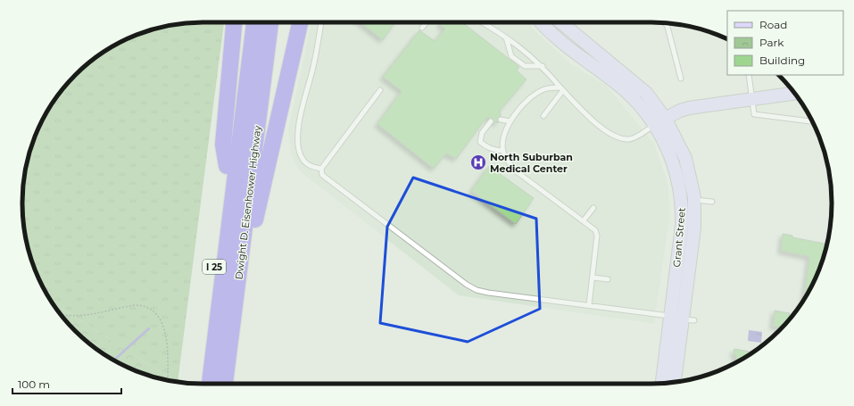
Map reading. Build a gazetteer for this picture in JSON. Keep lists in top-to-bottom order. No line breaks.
{"streets":{"highway":["Dwight D. Eisenhower Highway","I 25"],"street":["Grant Street"]},"places":{"hospital":["North Suburban Medical Center"]},"legend":["Road","Park","Building"],"scale_bar":"100 m"}
